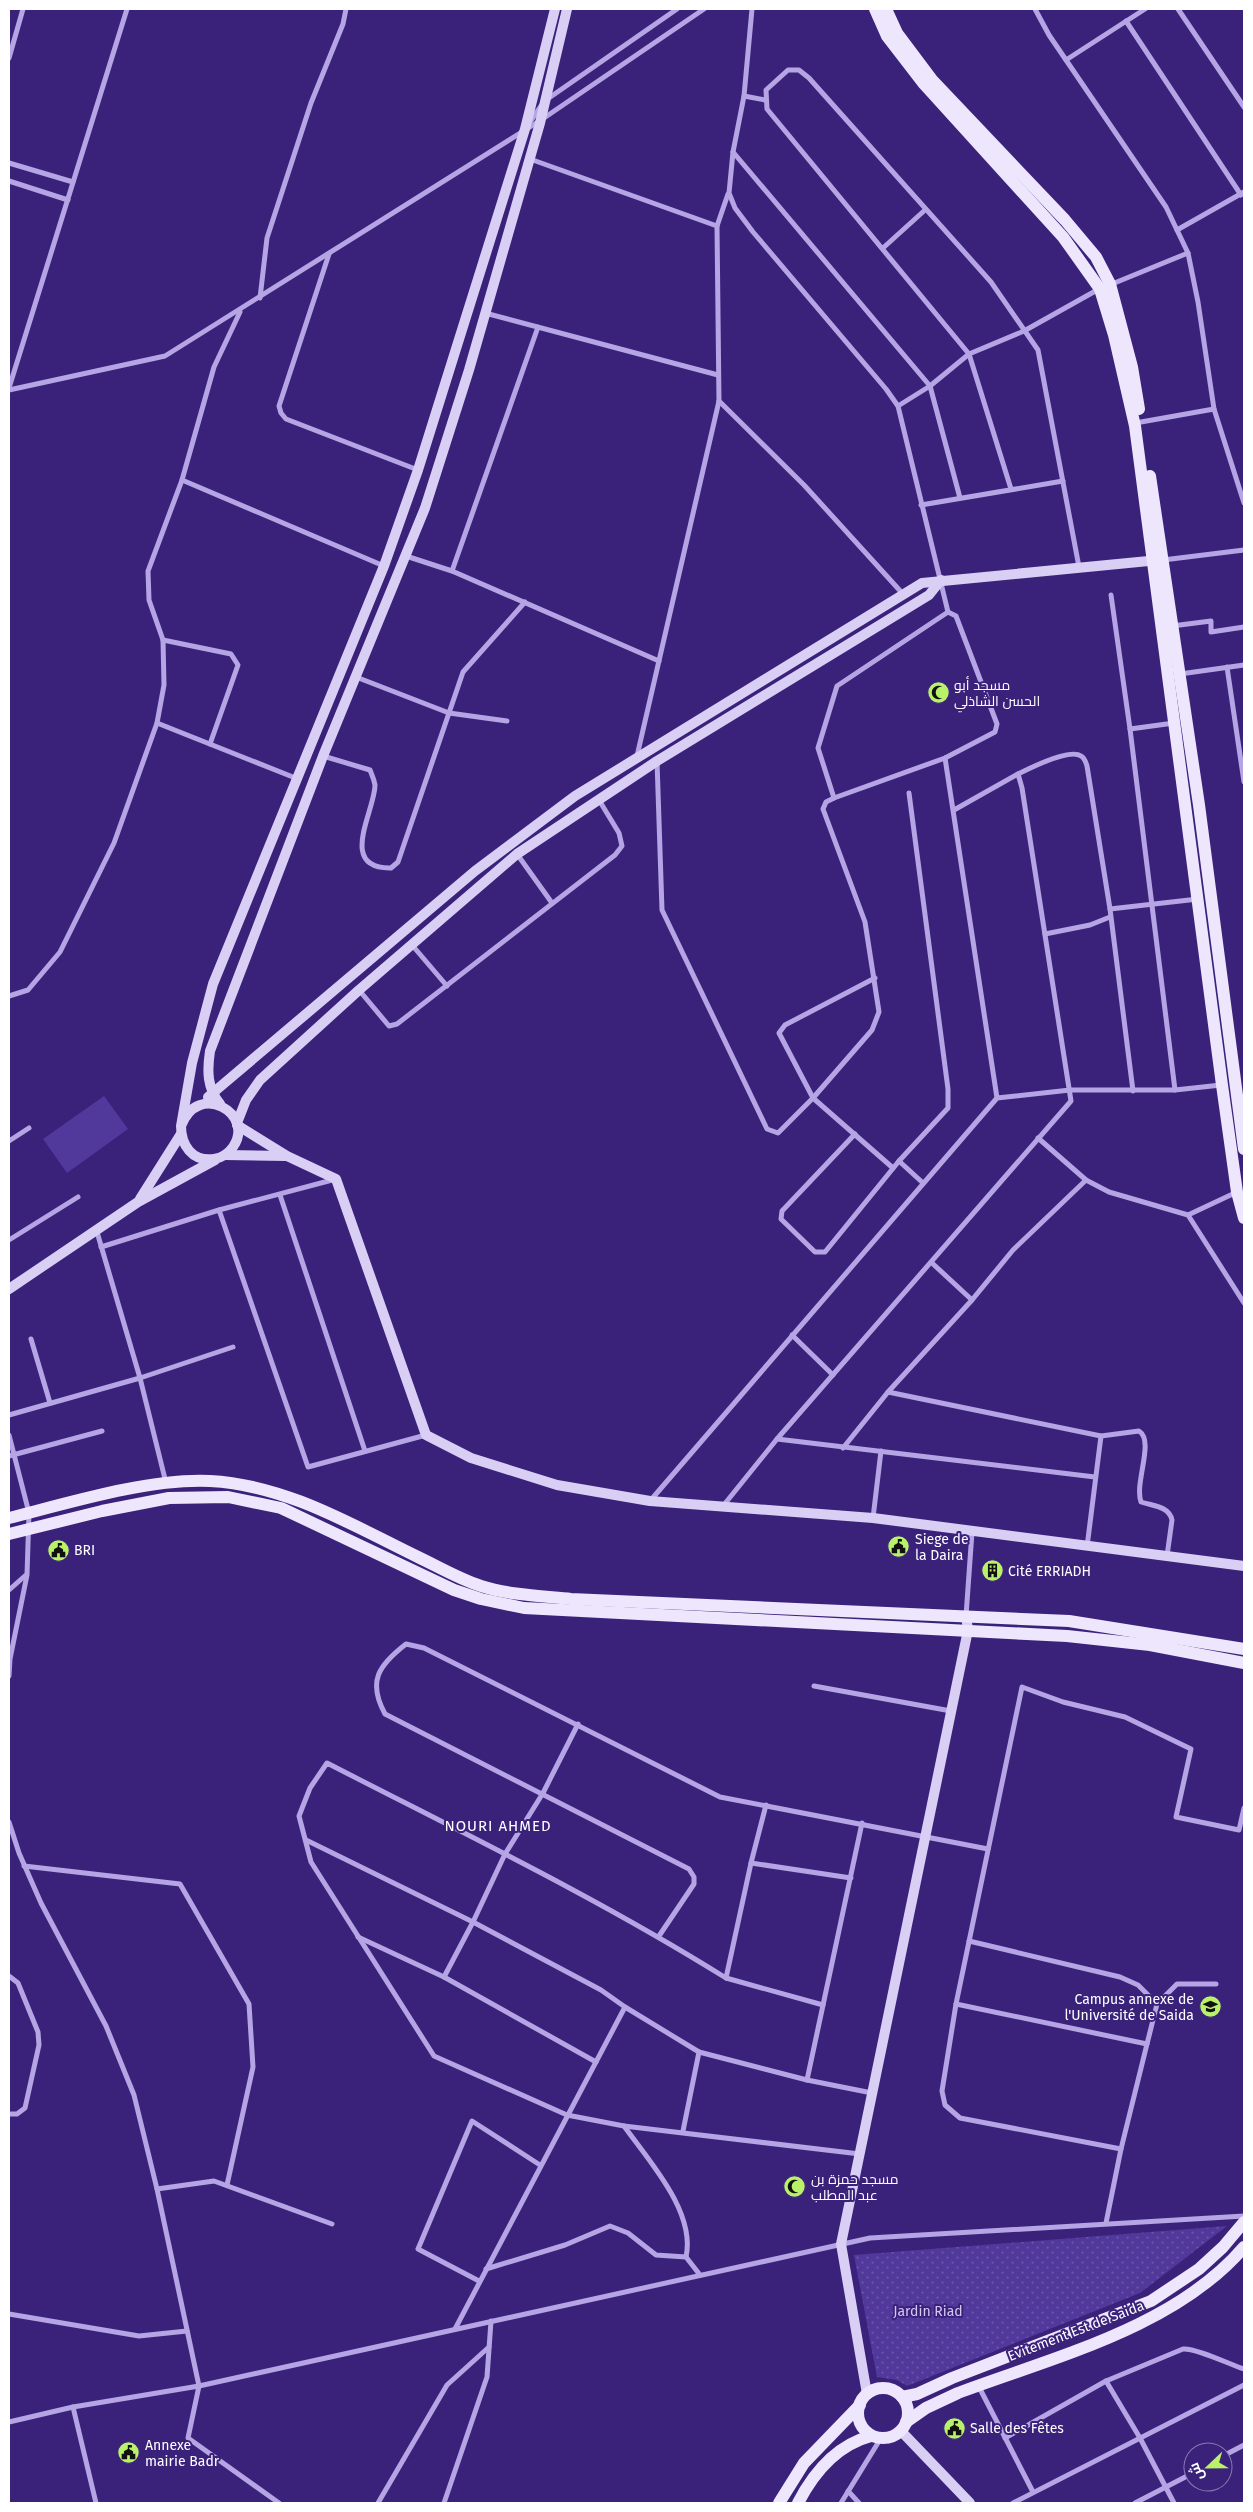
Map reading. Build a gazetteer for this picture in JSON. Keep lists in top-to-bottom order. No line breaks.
{"streets":{"main road":["Evitement Est de Saida"]},"districts":["NOURI AHMED"],"parks":["Jardin Riad"],"places":{"mosque":["مسجد أبو الحسن الشاذلي","مسجد حمزة بن عبد المطلب"],"public building":["Siege de la Daira","BRI","Salle des Fêtes","Annexe mairie Badr"],"building":["Cité ERRIADH"],"school or university":["Campus annexe de l'Université de Saida"]},"north":"left"}
